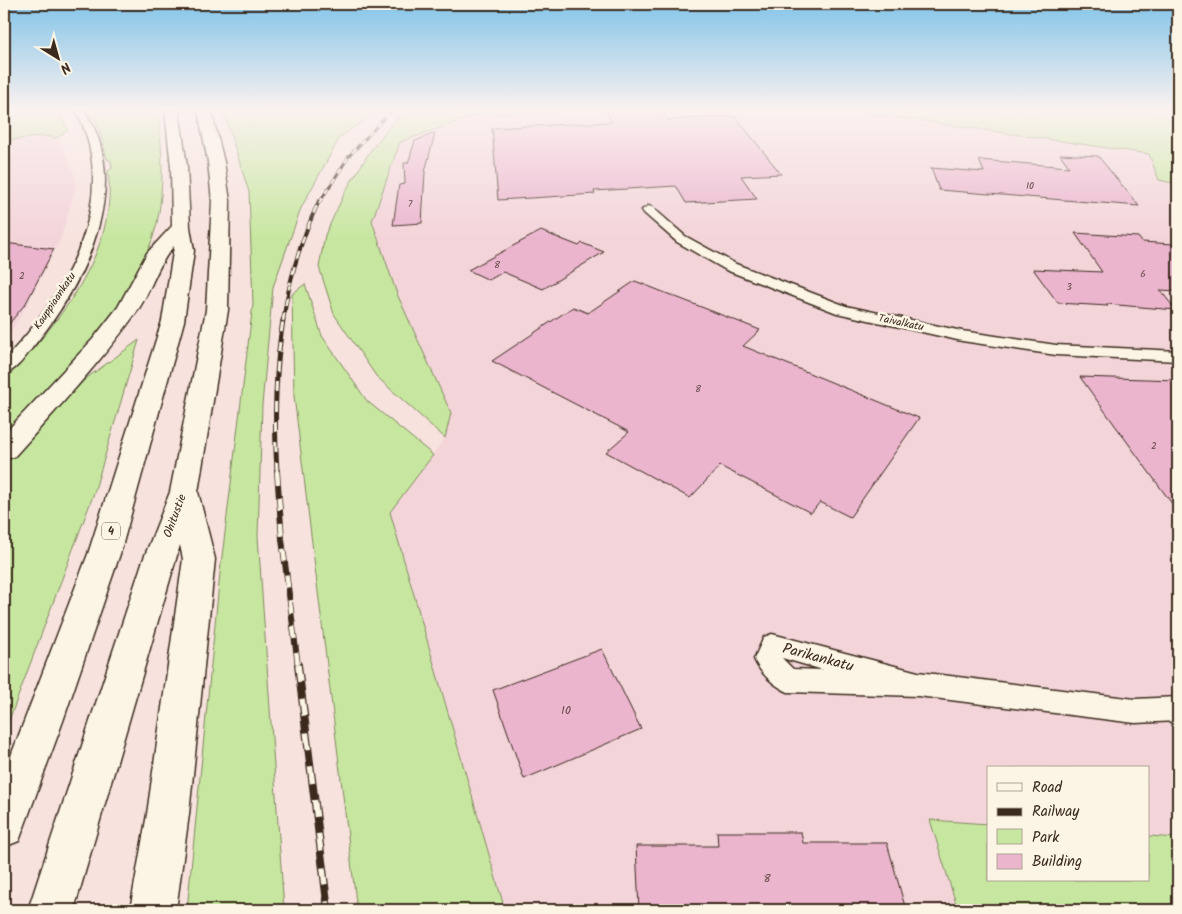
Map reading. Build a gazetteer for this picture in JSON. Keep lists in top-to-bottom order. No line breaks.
{"streets":{"highway":["Ohitustie","4"],"street":["Kauppiaankatu","Taivalkatu","Parikankatu"]},"house_numbers":["10","7","8","6","2","3","8","2","10","8"],"legend":["Road","Railway","Park","Building"],"north":"bottom right"}
